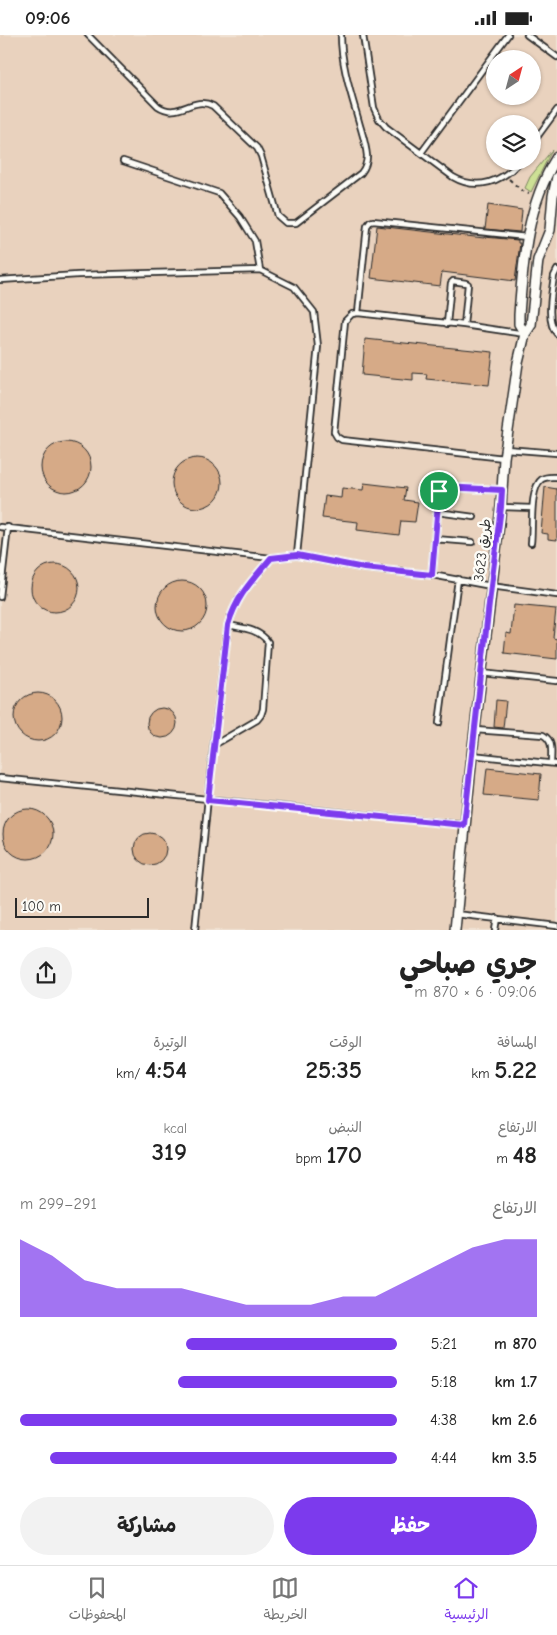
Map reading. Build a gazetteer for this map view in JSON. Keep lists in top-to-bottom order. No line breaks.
{"streets":{"street":["طريق 3623"]},"scale_bar":"100 m","north":"top right","page":{"status":"09:06","scale":"100 m","heading":["جري صباحي","09:06 · 6 × 870 m"],"stats":[["المسافة","5.22 km"],["الوقت","25:35"],["الوتيرة","4:54 /km"],["الارتفاع","48 m"],["النبض","170 bpm"],["kcal","319"]],"chart":["الارتفاع","291–299 m"],"list":[{"name":"870 m","note":"5:21"},{"name":"1.7 km","note":"5:18"},{"name":"2.6 km","note":"4:38"},{"name":"3.5 km","note":"4:44"}],"buttons":["حفظ","مشاركة"],"tabs":["الرئيسية","الخريطة","المحفوظات"]}}
